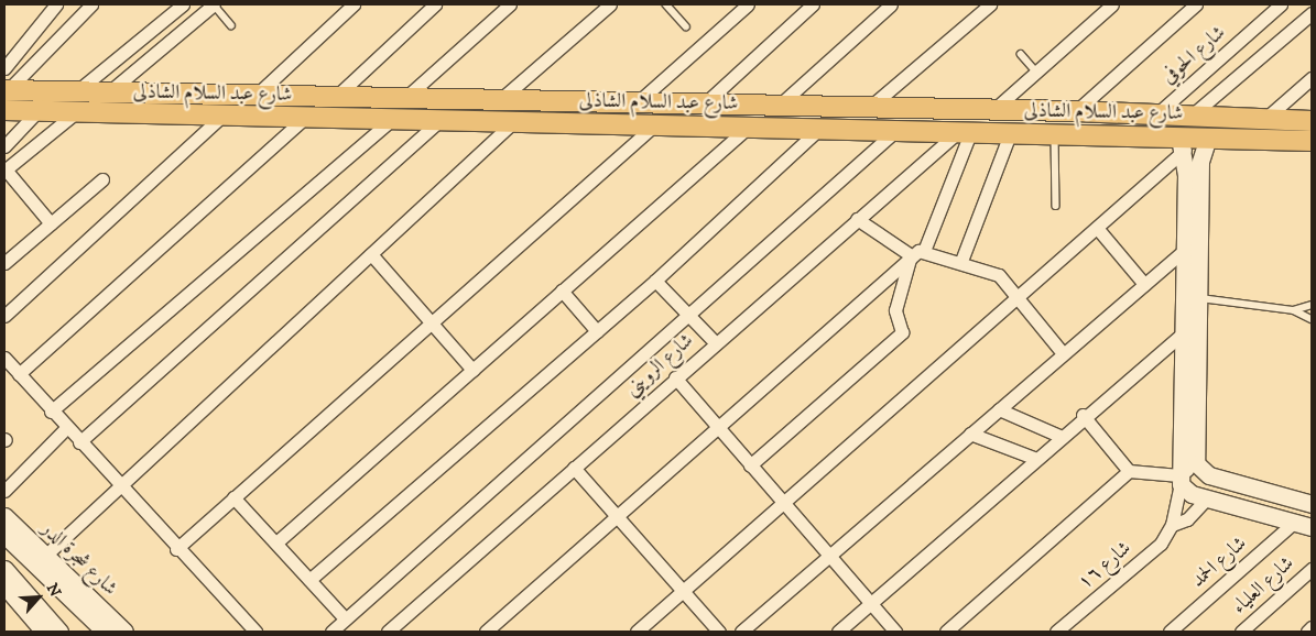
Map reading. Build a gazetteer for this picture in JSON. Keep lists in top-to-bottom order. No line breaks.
{"streets":{"main road":["شارع عبد السلام الشاذلى","شارع شجرة الدر"],"street":["شارع الحوفي","شارع الرويني","شارع الحمد","شارع ١٦","شارع العلياء"]},"crossings":[["شارع الحوفي","شارع عبد السلام الشاذلى"],["شارع عبد السلام الشاذلى","شارع الرويني"]],"north":"top right"}
